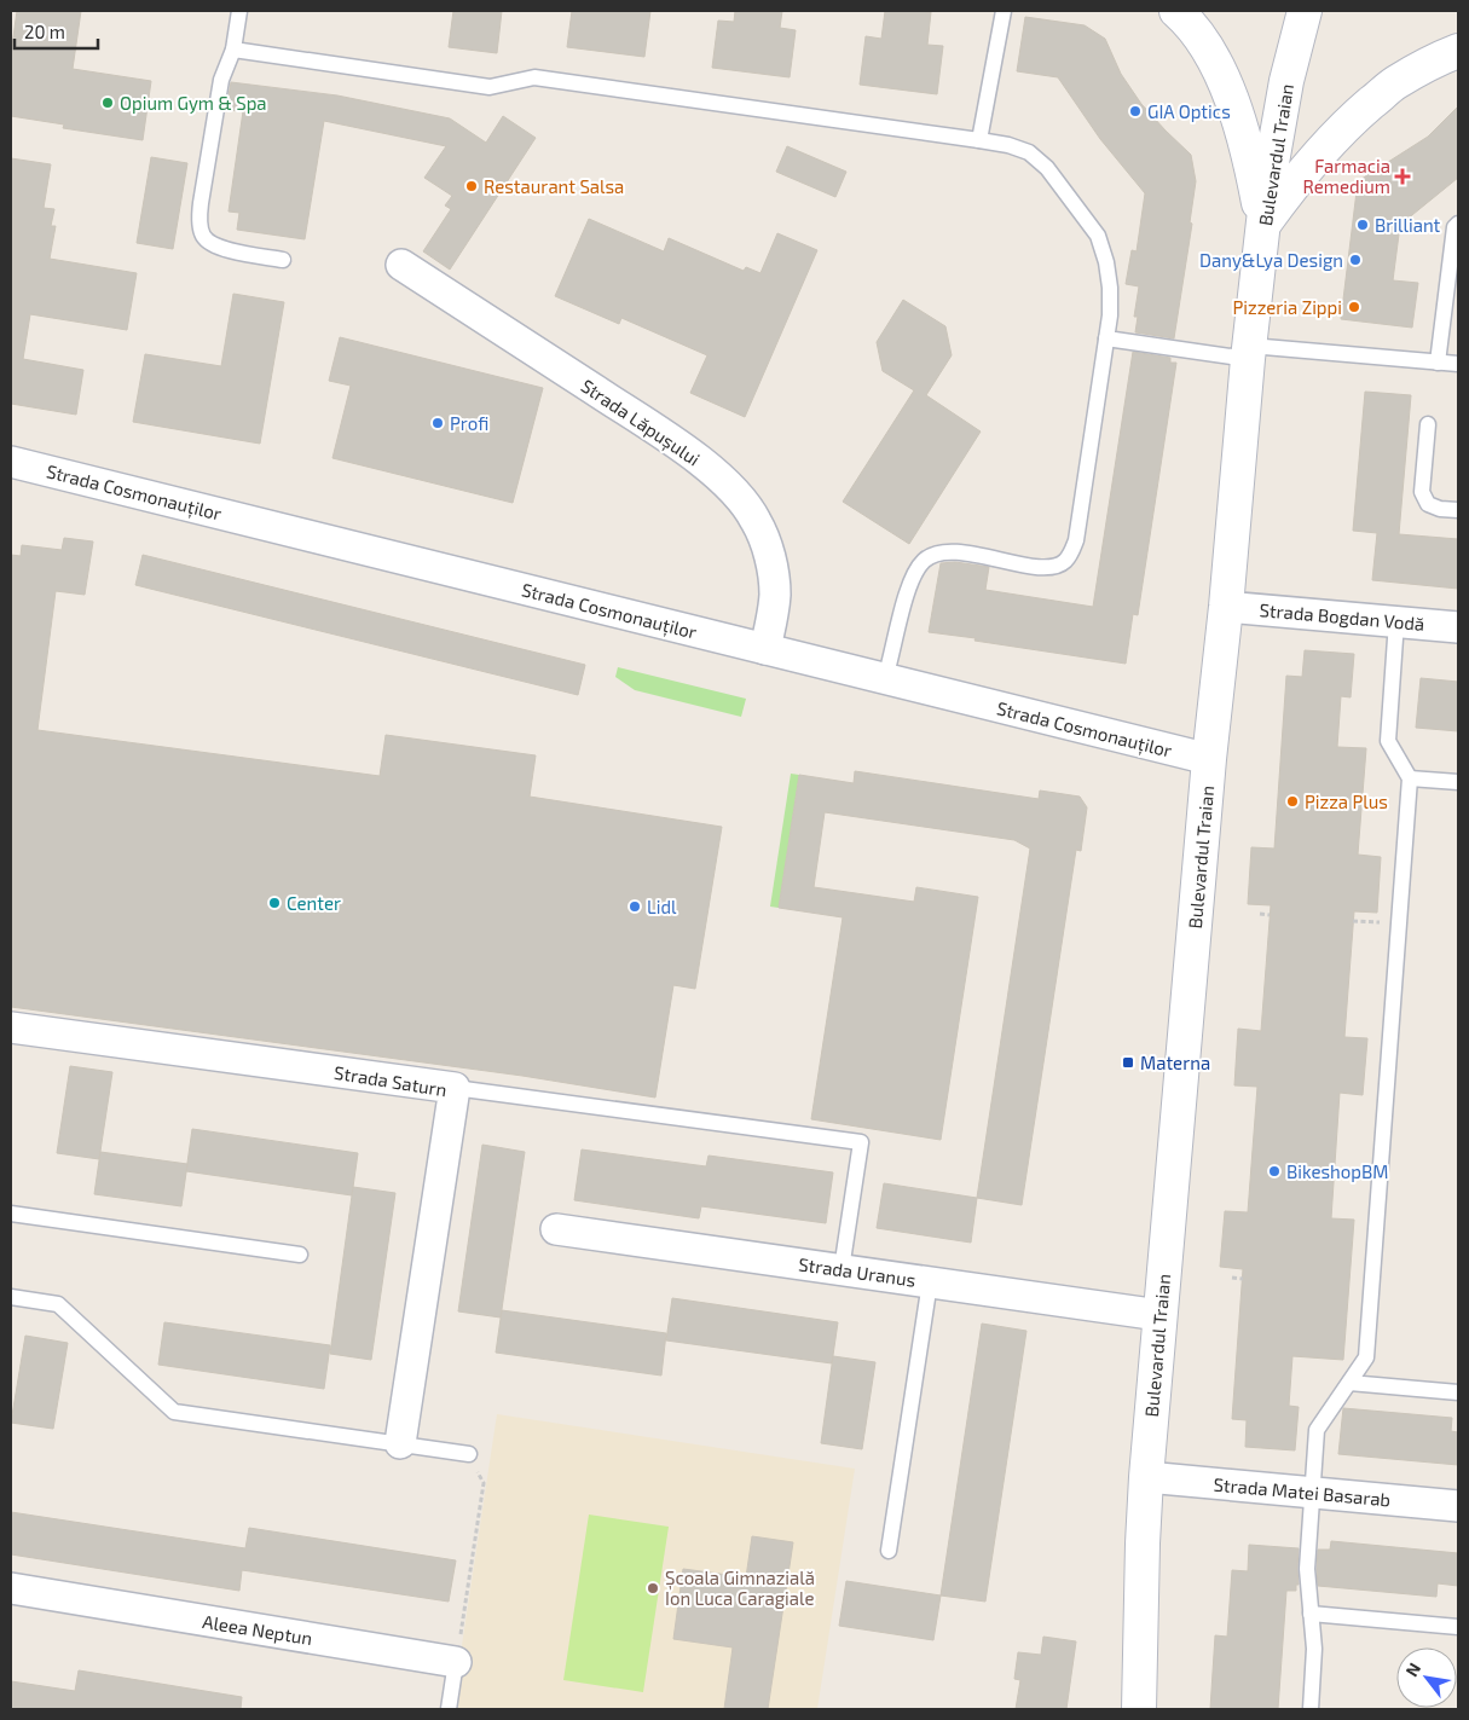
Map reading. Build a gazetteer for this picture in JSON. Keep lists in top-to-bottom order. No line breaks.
{"streets":{"street":["Bulevardul Traian","Strada Lăpușului","Strada Cosmonauților","Strada Bogdan Vodă","Strada Saturn","Strada Uranus","Strada Matei Basarab","Aleea Neptun"]},"crossings":[["Bulevardul Traian","Strada Cosmonauților"],["Bulevardul Traian","Strada Bogdan Vodă"],["Bulevardul Traian","Strada Uranus"],["Bulevardul Traian","Strada Matei Basarab"],["Strada Lăpușului","Strada Cosmonauților"]],"places":{"other":["Opium Gym & Spa","GIA Optics","Restaurant Salsa","Brilliant","Dany&Lya Design","Pizzeria Zippi","Profi","Pizza Plus","Center","Lidl","BikeshopBM","Școala Gimnazială Ion Luca Caragiale"],"health":["Farmacia Remedium"],"transit":["Materna"]},"scale_bar":"20 m","north":"top left"}
